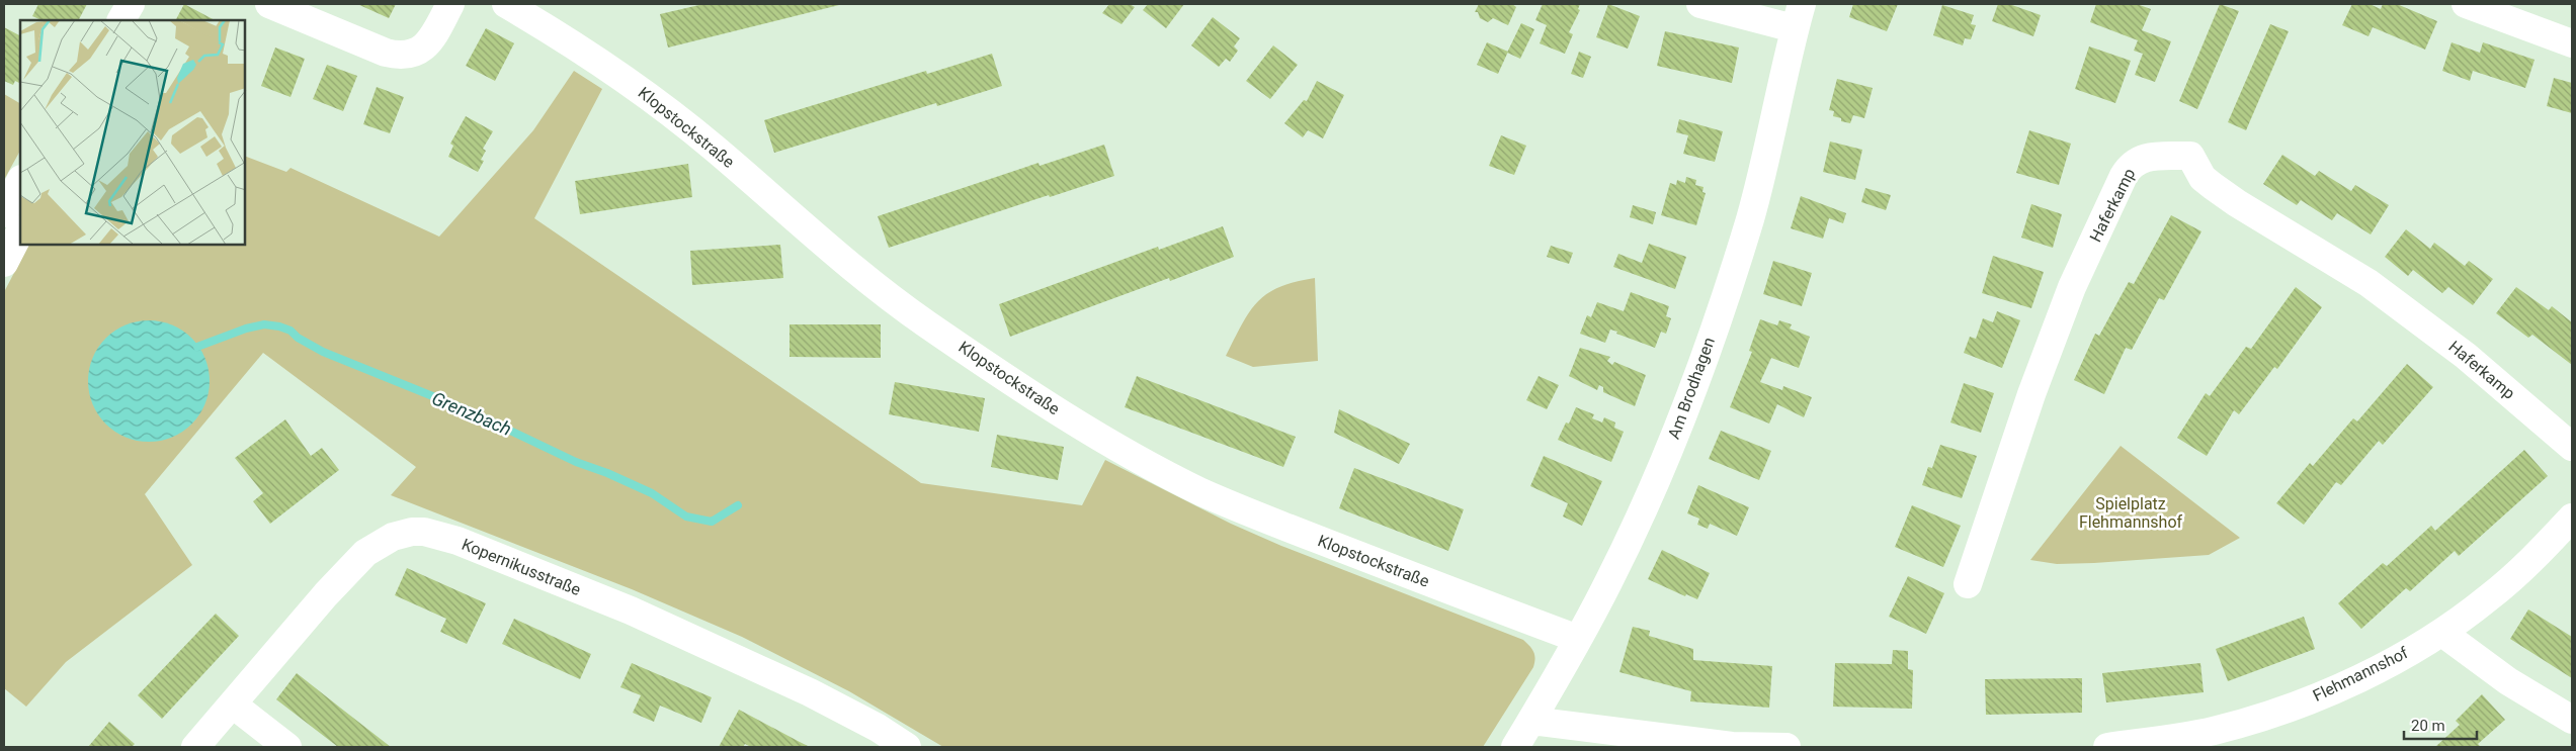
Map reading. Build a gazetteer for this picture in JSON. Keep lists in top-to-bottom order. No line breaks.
{"streets":{"street":["Klopstockstraße","Haferkamp","Am Brodhagen","Kopernikusstraße","Flehmannshof"]},"crossings":[["Klopstockstraße","Am Brodhagen"]],"water":["Grenzbach"],"parks":["Spielplatz Flehmannshof"],"scale_bar":"20 m"}
